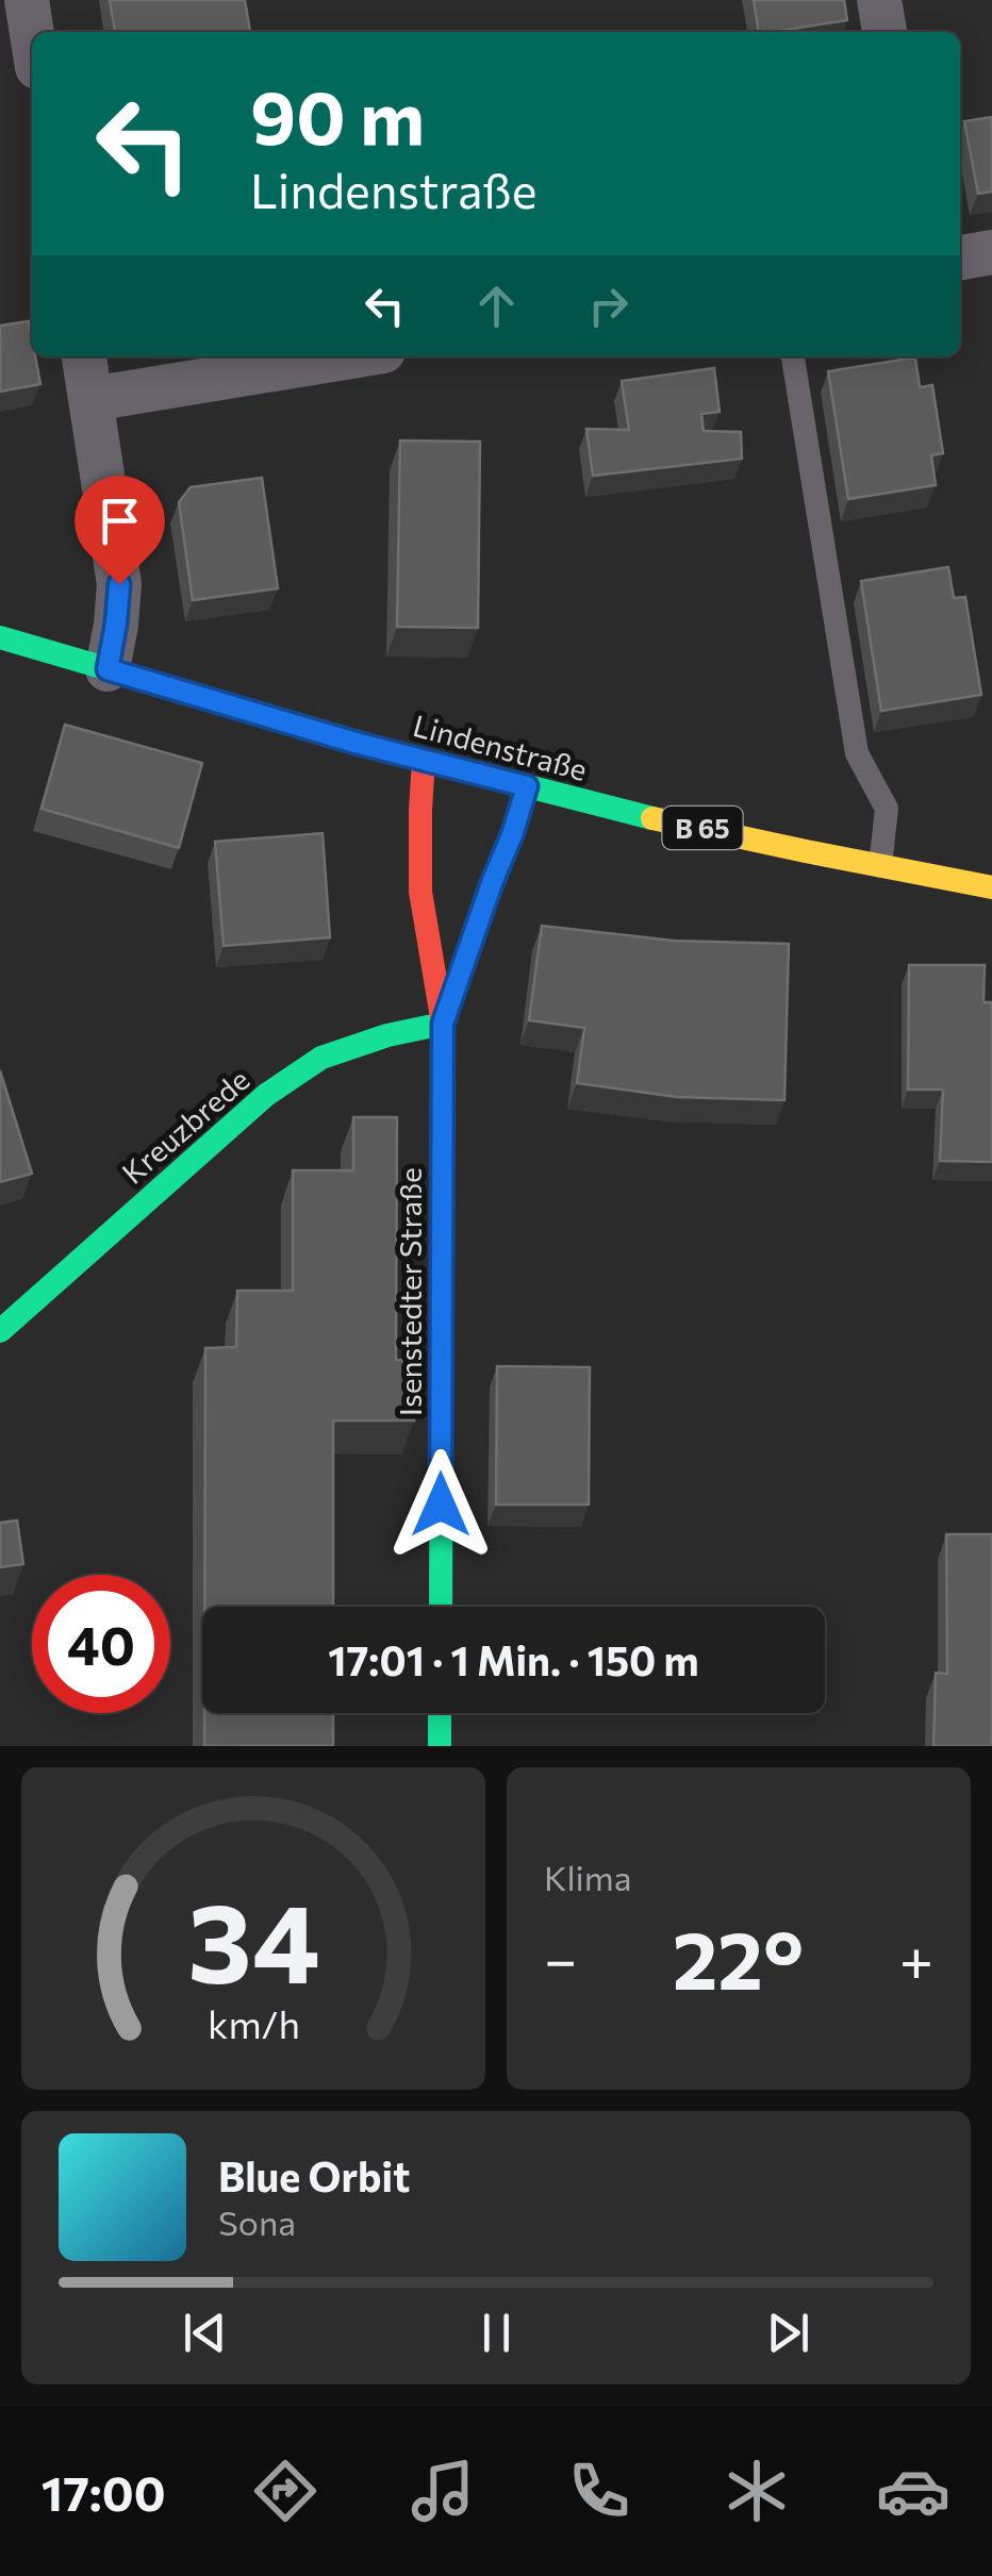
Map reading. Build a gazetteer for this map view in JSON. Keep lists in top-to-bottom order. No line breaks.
{"streets":{"main road":["Lindenstraße","B 65","Kreuzbrede","Isenstedter Straße"]},"crossings":[["Lindenstraße","Isenstedter Straße"],["Kreuzbrede","Isenstedter Straße"]],"page":{"turn":["90 m","Lindenstraße"],"limit":"40","trip":"17:01 · 1 Min. · 150 m","tile":"Klima","heat":["−","22°","+"],"song":["Blue Orbit","Sona"],"tabs":"17:00","gauge":["34","km/h"]}}
